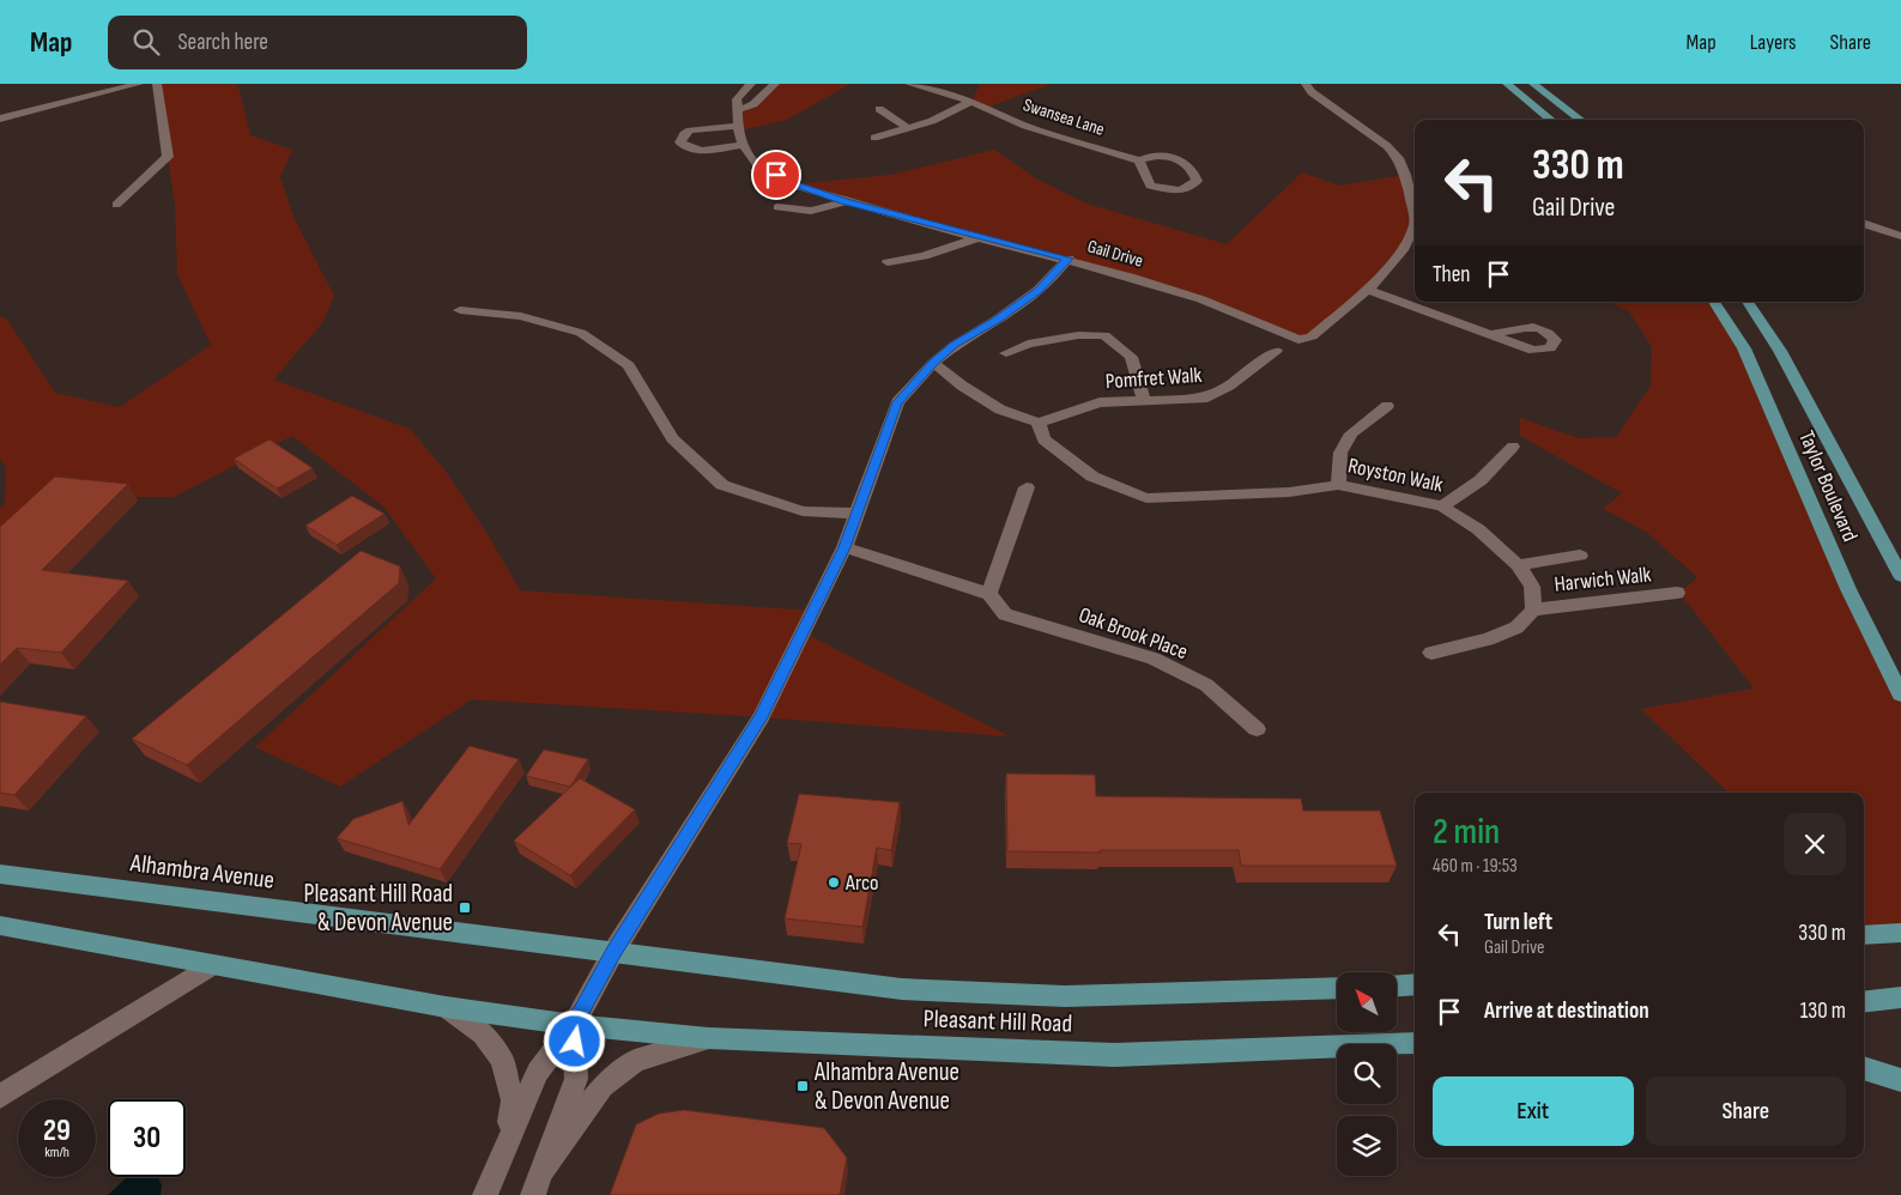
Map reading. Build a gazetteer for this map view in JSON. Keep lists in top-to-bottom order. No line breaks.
{"streets":{"main road":["Taylor Boulevard","Alhambra Avenue","Pleasant Hill Road"],"street":["Swansea Lane","Gail Drive","Pomfret Walk","Royston Walk","Harwich Walk","Oak Brook Place"]},"crossings":[["Pomfret Walk","Royston Walk"],["Royston Walk","Harwich Walk"],["Alhambra Avenue","Pleasant Hill Road"]],"places":{"other":["Arco"],"transit":["Pleasant Hill Road & Devon Avenue","Alhambra Avenue & Devon Avenue"]},"north":"top left","page":{"header":"Map","search":"Search here","nav":["Map","Layers","Share"],"turn":["330 m","Gail Drive"],"then":"Then","heading":["2 min","460 m · 19:53"],"list":[{"name":"Turn left","note":"Gail Drive","value":"330 m"},{"name":"Arrive at destination","value":"130 m"}],"buttons":["Exit","Share"],"speed":"29 km/h","limit":"30"}}
